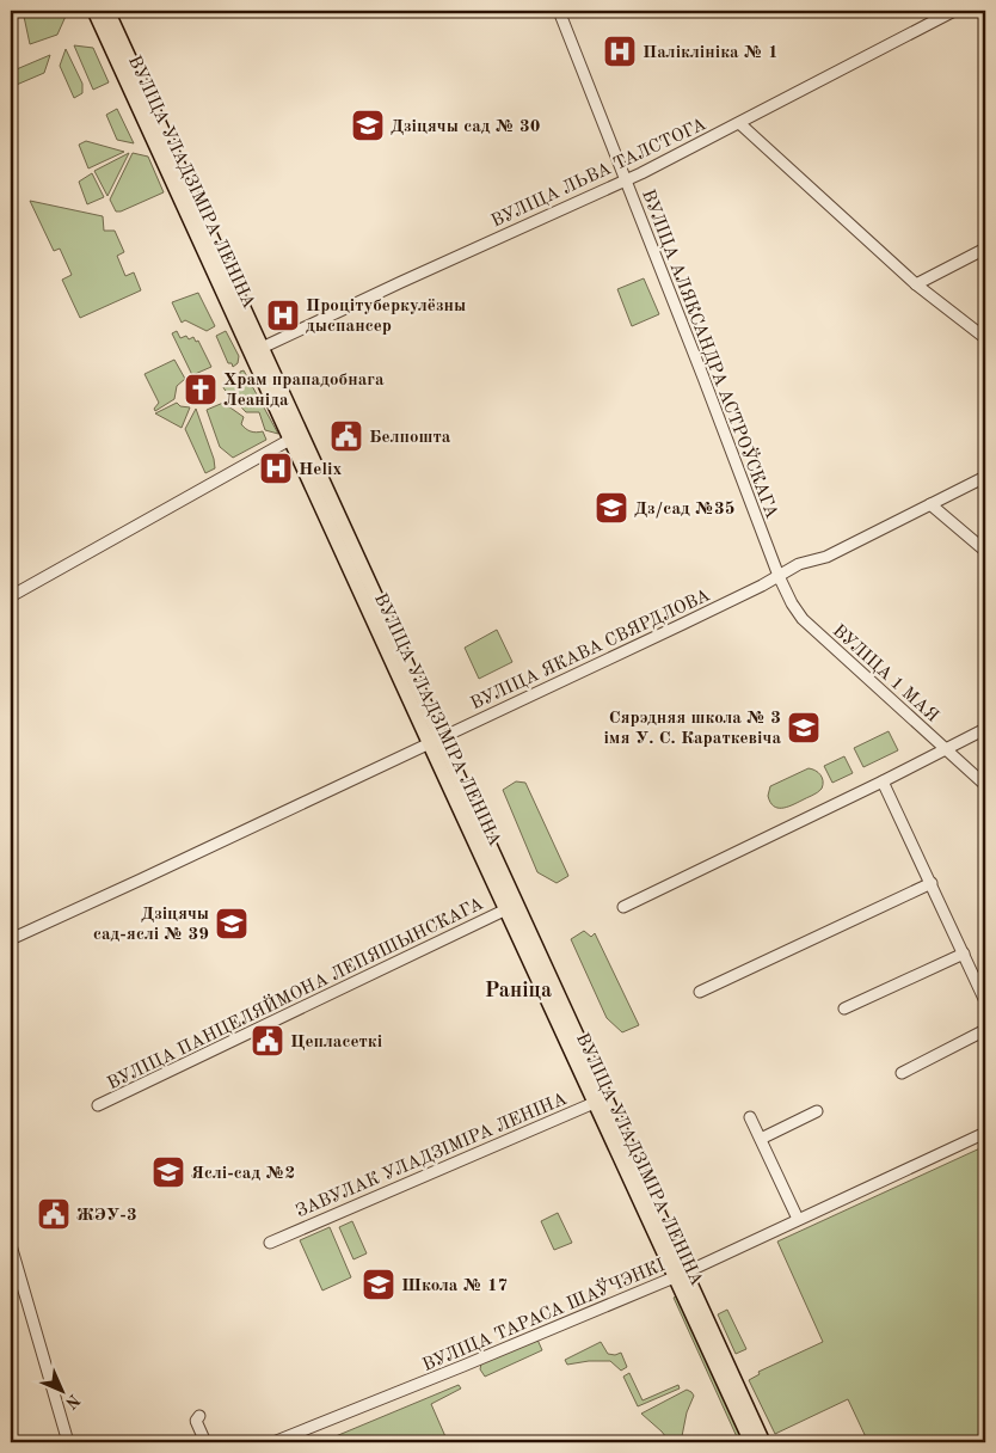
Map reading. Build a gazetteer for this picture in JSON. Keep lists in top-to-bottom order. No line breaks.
{"streets":{"main road":["ВУЛІЦА УЛАДЗІМІРА ЛЕНІНА"],"street":["ВУЛІЦА ЛЬВА ТАЛСТОГА","ВУЛІЦА АЛЯКСАНДРА АСТРОЎСКАГА","ВУЛІЦА ЯКАВА СВЯРДЛОВА","ВУЛІЦА 1 МАЯ","ВУЛІЦА ПАНЦЕЛЯЙМОНА ЛЕПЯШЫНСКАГА","ЗАВУЛАК УЛАДЗІМІРА ЛЕНІНА","ВУЛІЦА ТАРАСА ШАЎЧЭНКІ"]},"crossings":[["ВУЛІЦА ЛЬВА ТАЛСТОГА","ВУЛІЦА УЛАДЗІМІРА ЛЕНІНА"],["ВУЛІЦА ЛЬВА ТАЛСТОГА","ВУЛІЦА АЛЯКСАНДРА АСТРОЎСКАГА"],["ВУЛІЦА УЛАДЗІМІРА ЛЕНІНА","ВУЛІЦА ЯКАВА СВЯРДЛОВА"],["ВУЛІЦА УЛАДЗІМІРА ЛЕНІНА","ВУЛІЦА ПАНЦЕЛЯЙМОНА ЛЕПЯШЫНСКАГА"],["ВУЛІЦА УЛАДЗІМІРА ЛЕНІНА","ЗАВУЛАК УЛАДЗІМІРА ЛЕНІНА"],["ВУЛІЦА УЛАДЗІМІРА ЛЕНІНА","ВУЛІЦА ТАРАСА ШАЎЧЭНКІ"],["ВУЛІЦА АЛЯКСАНДРА АСТРОЎСКАГА","ВУЛІЦА ЯКАВА СВЯРДЛОВА"],["ВУЛІЦА АЛЯКСАНДРА АСТРОЎСКАГА","ВУЛІЦА 1 МАЯ"],["ВУЛІЦА ЯКАВА СВЯРДЛОВА","ВУЛІЦА 1 МАЯ"]],"districts":["Раніца"],"places":{"hospital":["Паліклініка № 1","Процітуберкулёзны дыспансер","Helix"],"school or university":["Дзіцячы сад № 30","Дз/сад №35","Сярэдняя школа № 3 імя У. С. Караткевіча","Дзіцячы сад-яслі № 39","Яслі-сад №2","Школа № 17"],"church":["Храм прападобнага Леаніда"],"public building":["Белпошта","Цепласеткі","ЖЭУ-3"]},"north":"bottom right"}
